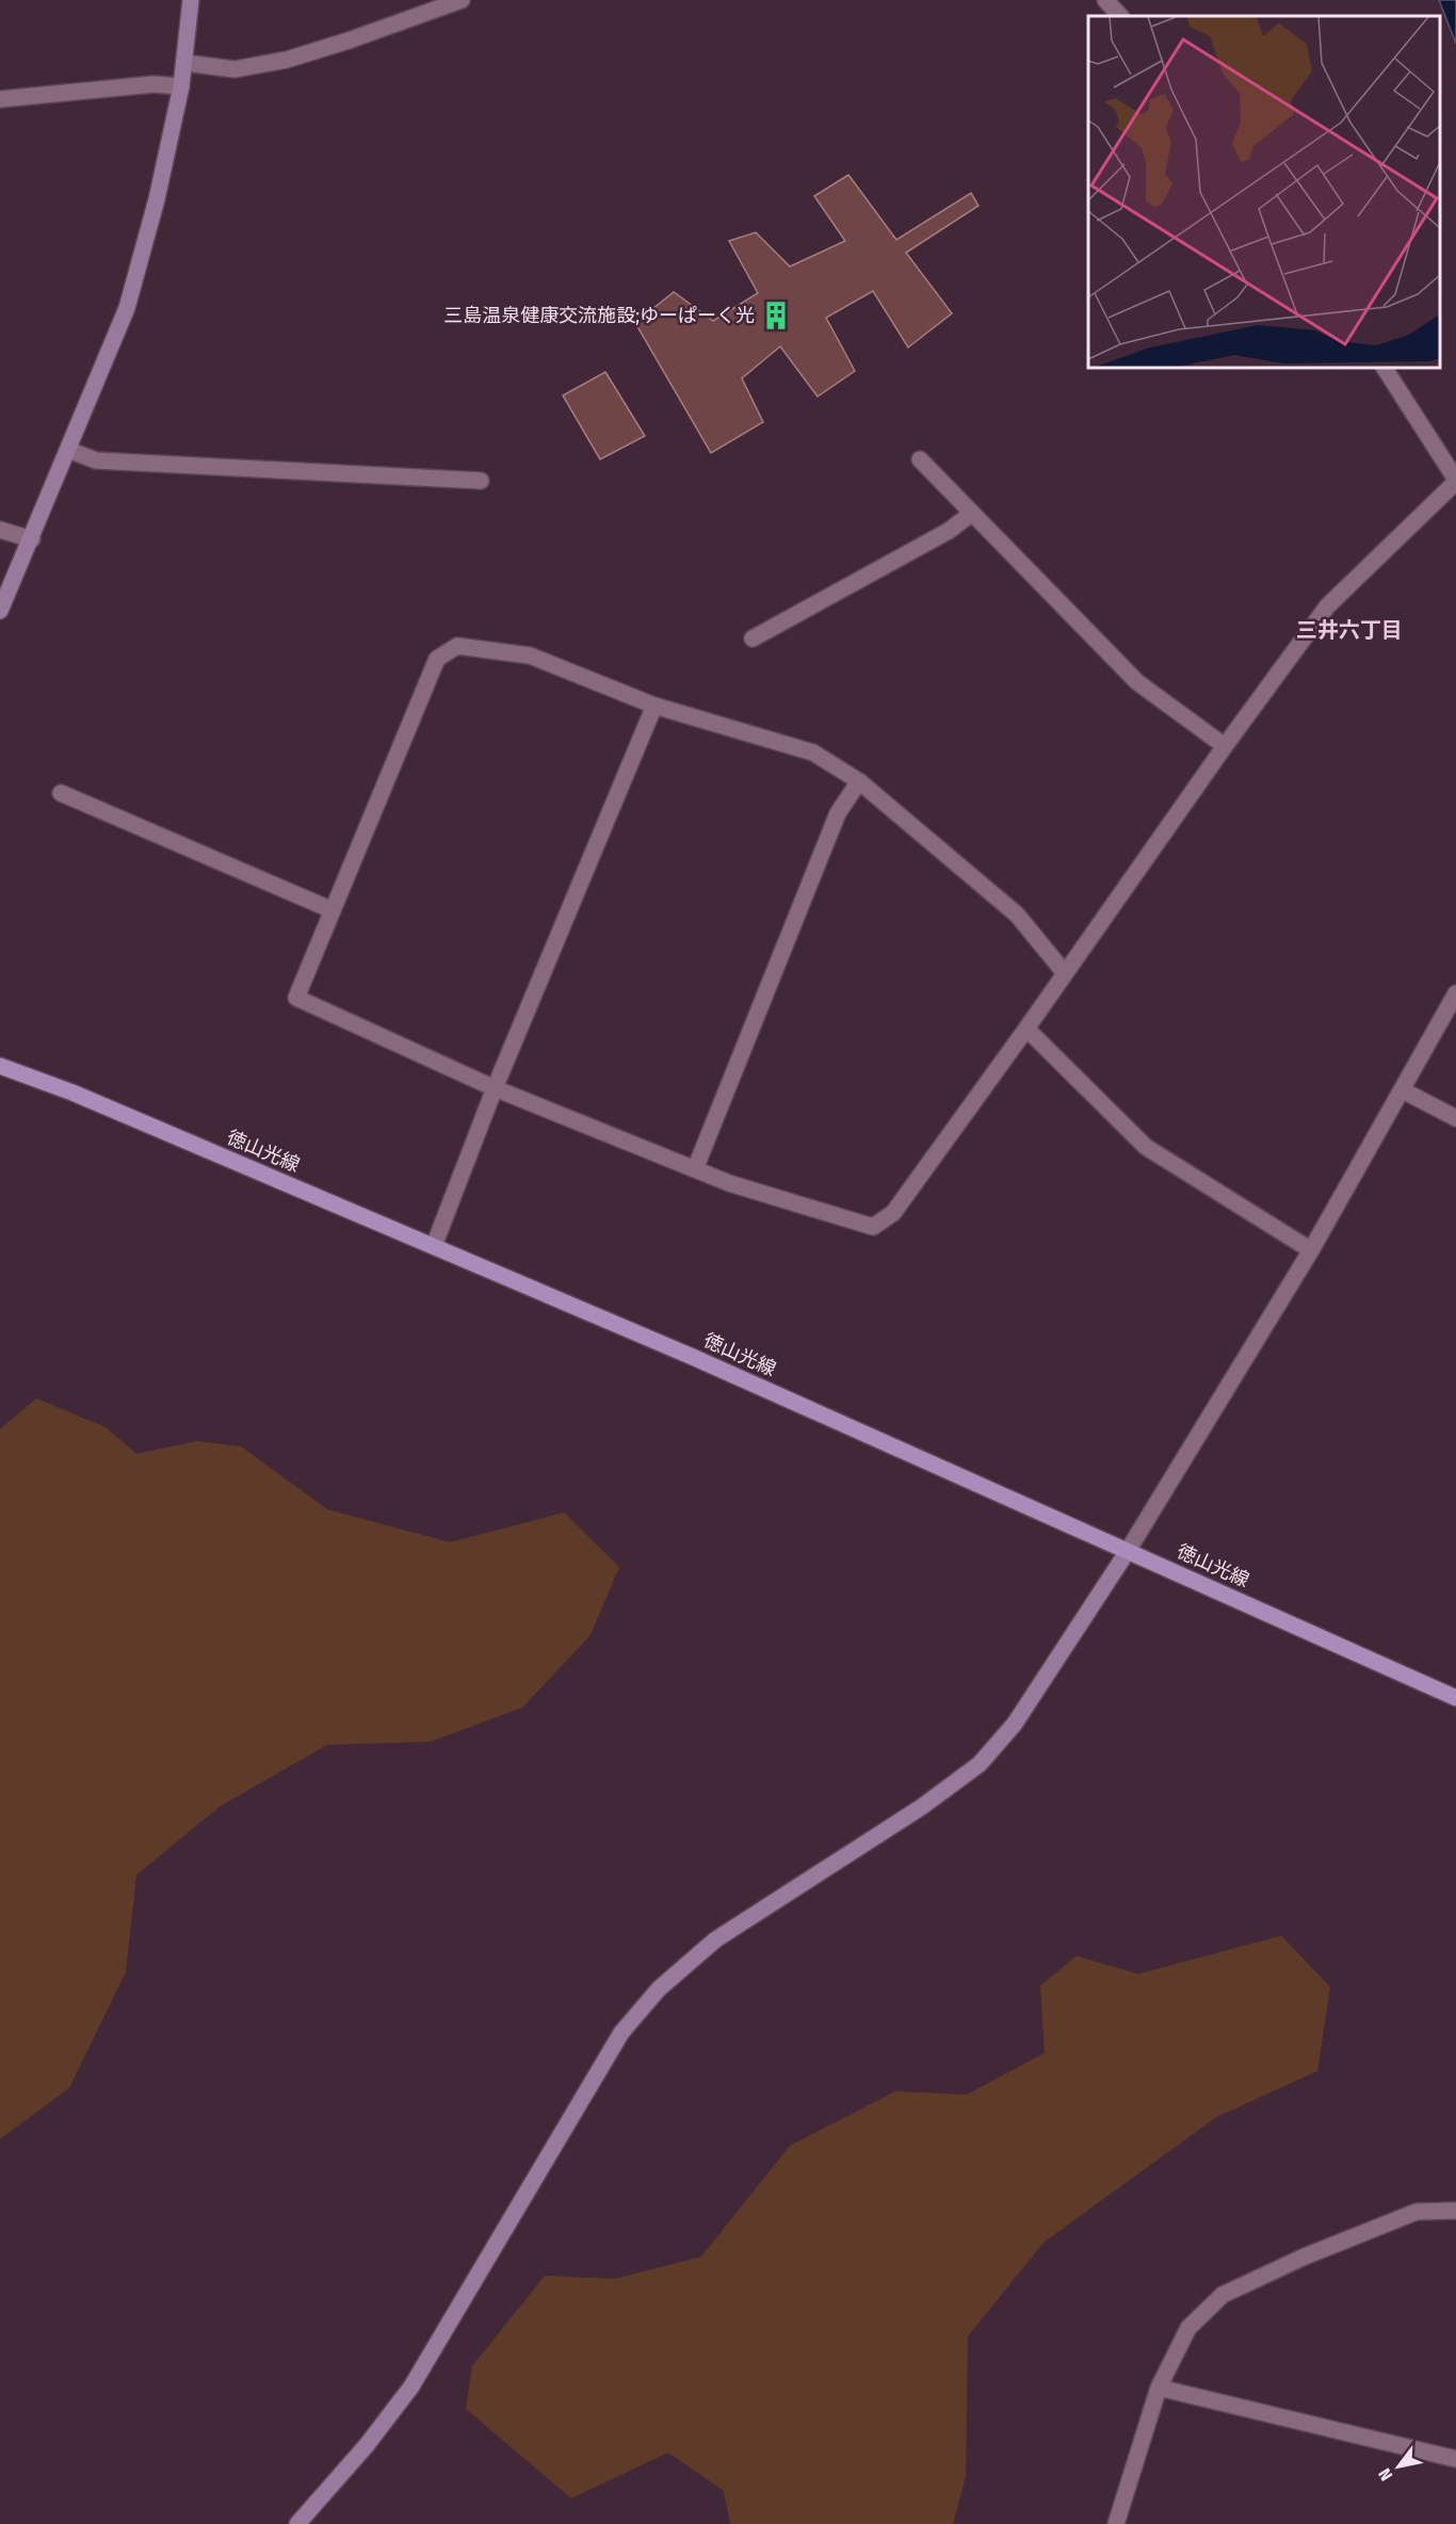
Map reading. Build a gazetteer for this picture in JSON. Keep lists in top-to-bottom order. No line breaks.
{"streets":{"main road":["徳山光線"]},"districts":["三井六丁目"],"places":{"building":["三島温泉健康交流施設;ゆーぱーく光"]},"north":"bottom left"}
